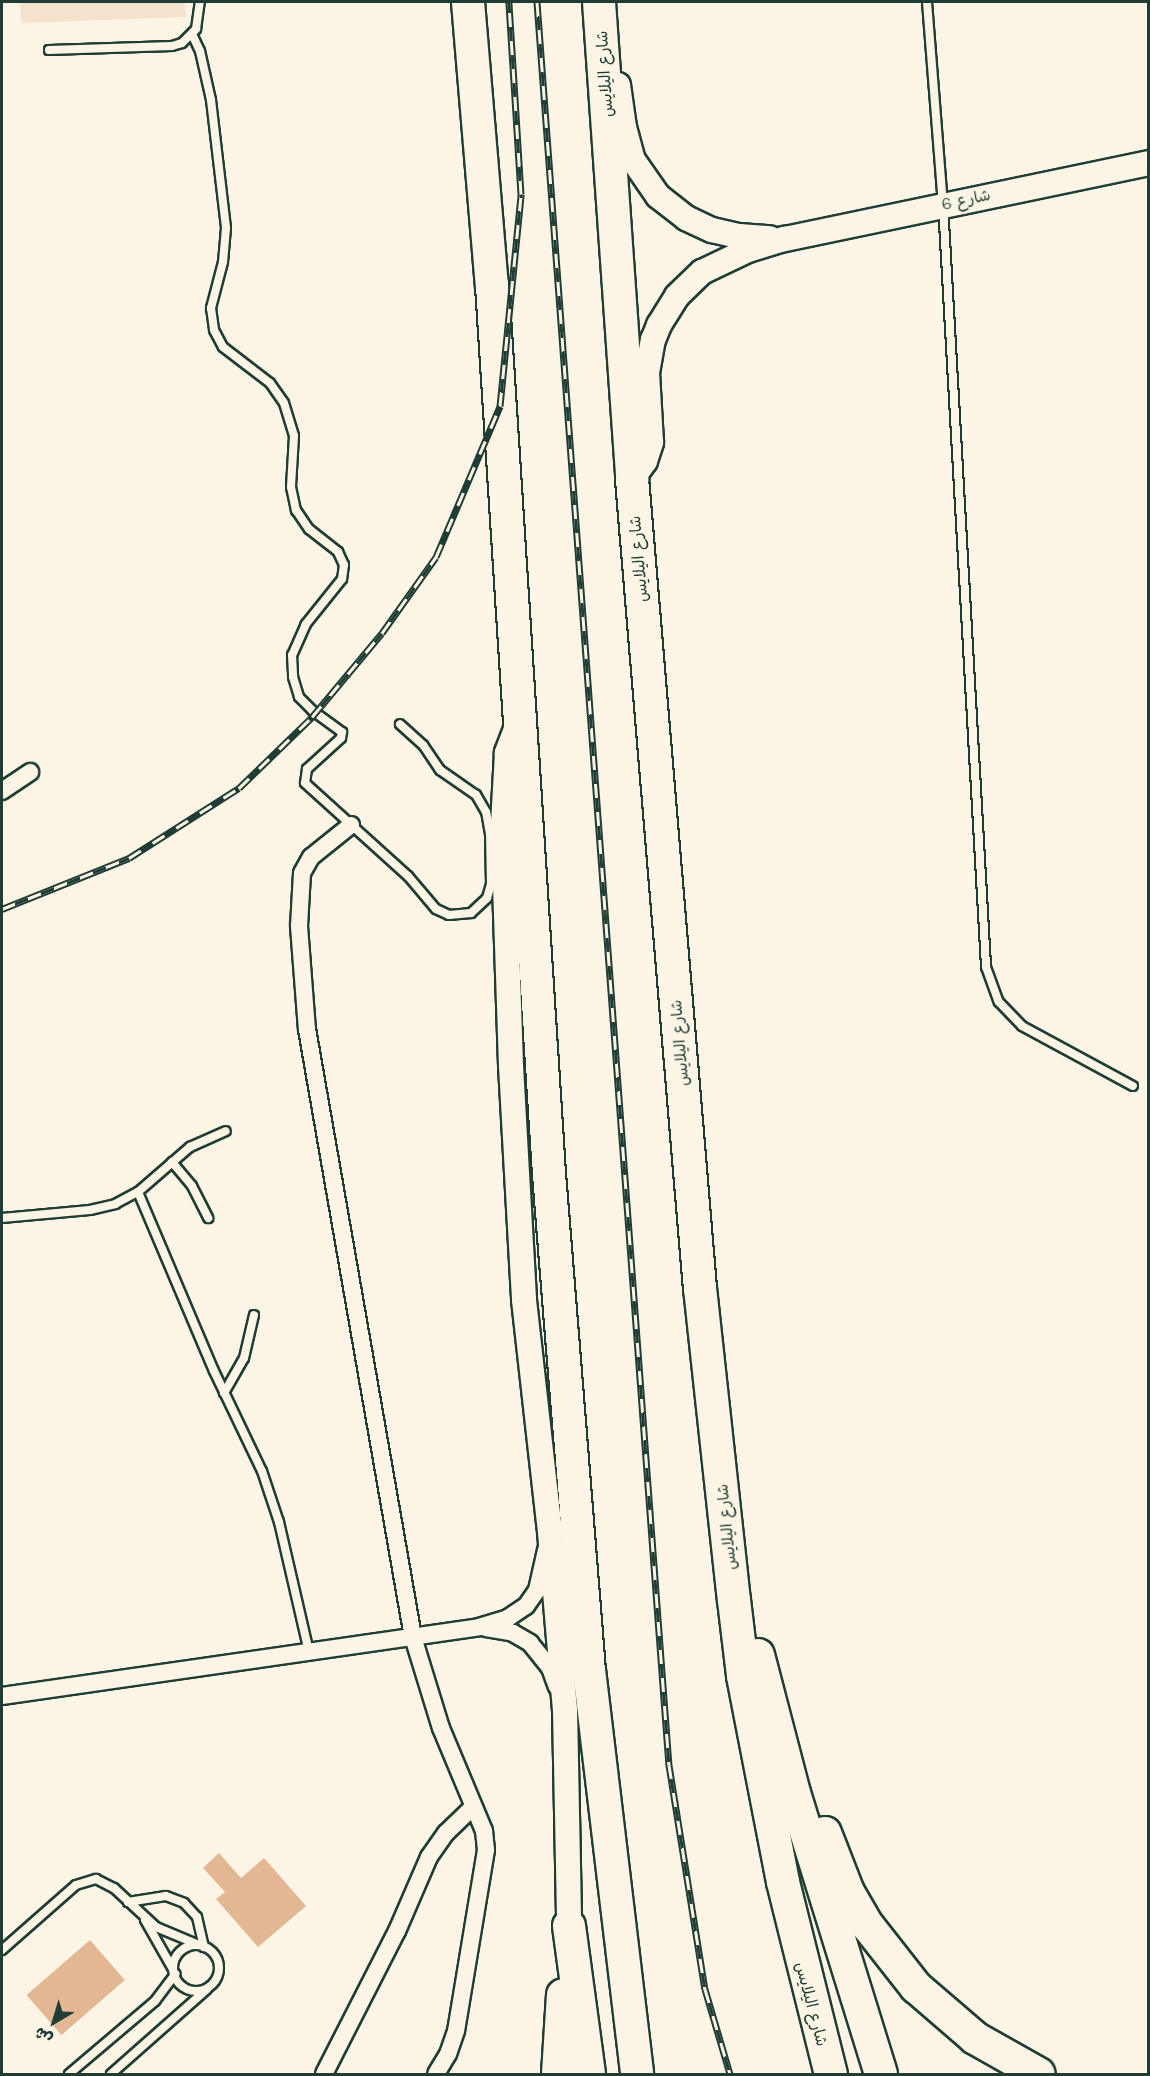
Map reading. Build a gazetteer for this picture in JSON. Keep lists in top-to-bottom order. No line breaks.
{"streets":{"highway":["شارع اليلايس"],"street":["شارع 6"]},"north":"bottom left"}
